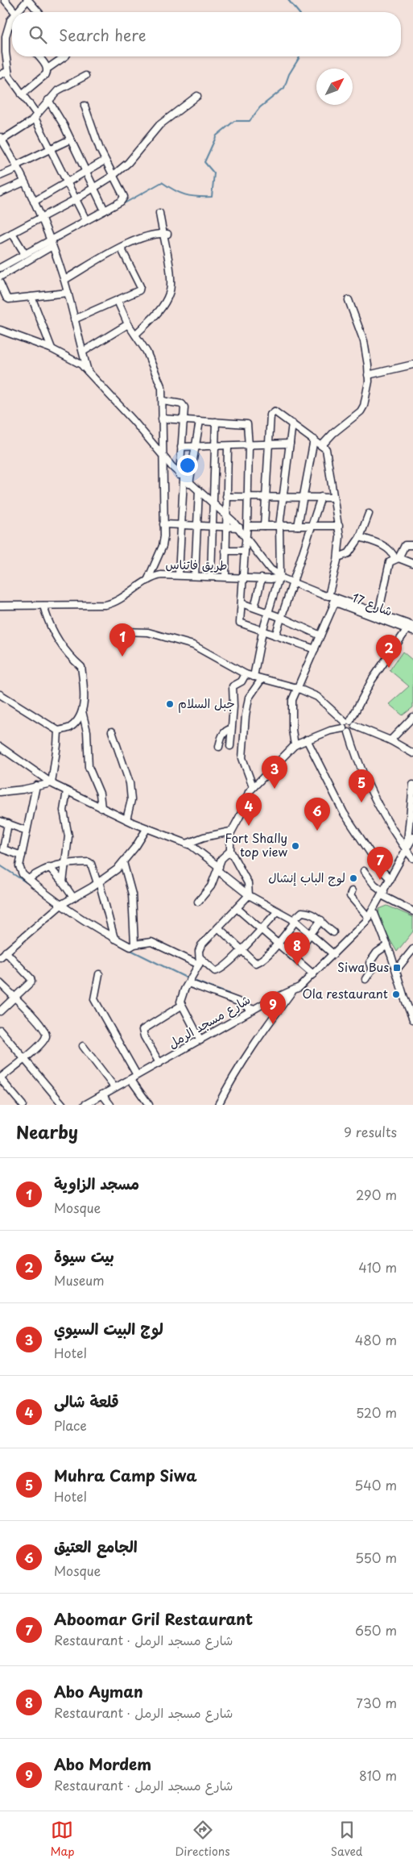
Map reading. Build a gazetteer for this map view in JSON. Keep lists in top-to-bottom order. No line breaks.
{"streets":{"street":["طريق فاتناس","شارع 17","شارع مسجد الرمل"]},"crossings":[["طريق فاتناس","شارع 17"]],"places":{"other":["جبل السلام","Fort Shally top view","لوج الباب إنشال","Ola restaurant"],"transit":["Siwa Bus"]},"north":"top right","page":{"search":"Search here","pins":["1","2","3","5","4","6","7","8","9"],"heading":["Nearby","9 results"],"list":[{"mark":"1","name":"مسجد الزاوية","note":"Mosque","value":"290 m"},{"mark":"2","name":"بيت سيوة","note":"Museum","value":"410 m"},{"mark":"3","name":"لوج البيت السيوي","note":"Hotel","value":"480 m"},{"mark":"4","name":"قلعة شالى","note":"Place","value":"520 m"},{"mark":"5","name":"Muhra Camp Siwa","note":"Hotel","value":"540 m"},{"mark":"6","name":"الجامع العتيق","note":"Mosque","value":"550 m"},{"mark":"7","name":"Aboomar Gril Restaurant","note":"Restaurant · شارع مسجد الرمل","value":"650 m"},{"mark":"8","name":"Abo Ayman","note":"Restaurant · شارع مسجد الرمل","value":"730 m"},{"mark":"9","name":"Abo Mordem","note":"Restaurant · شارع مسجد الرمل","value":"810 m"}],"nav":["Map","Directions","Saved"]}}
